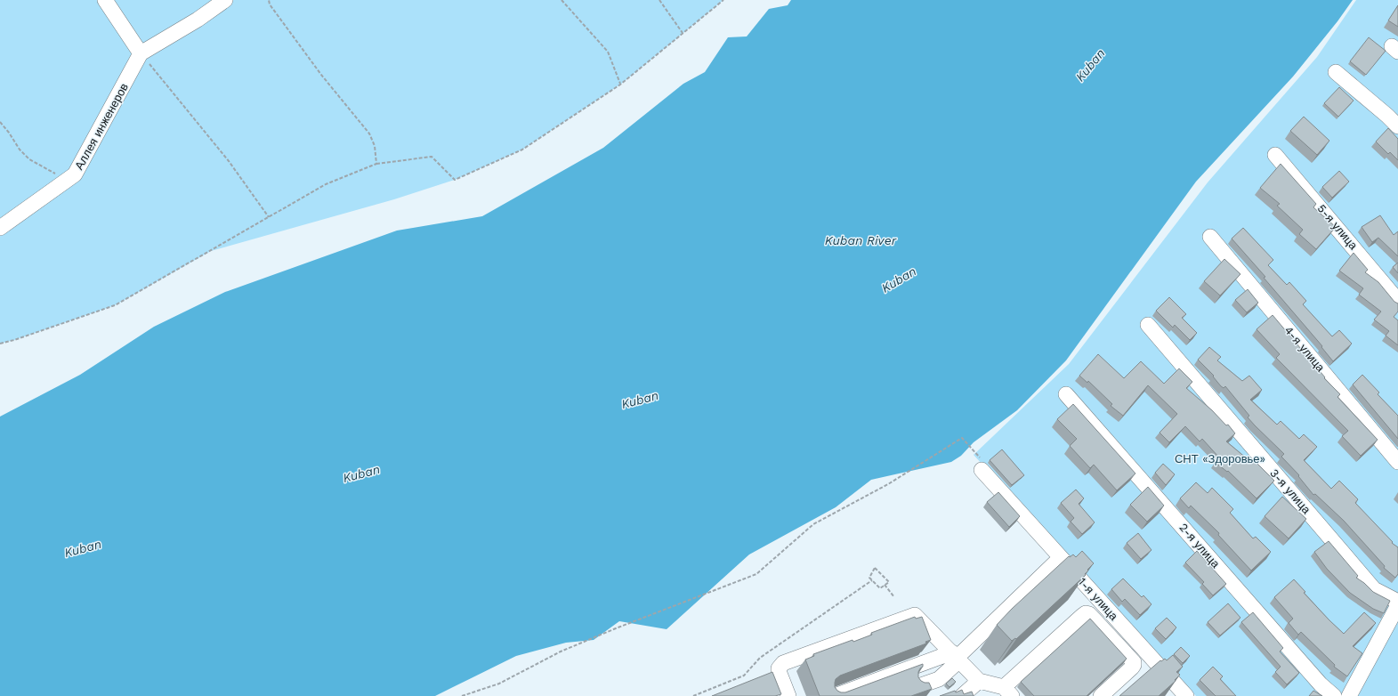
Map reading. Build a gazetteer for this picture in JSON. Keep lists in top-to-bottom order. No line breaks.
{"streets":{"street":["Аллея инженеров","5-я улица","4-я улица","3-я улица","2-я улица","1-я улица"]},"water":["Kuban","Kuban River"],"parks":["СНТ «Здоровье»"]}
